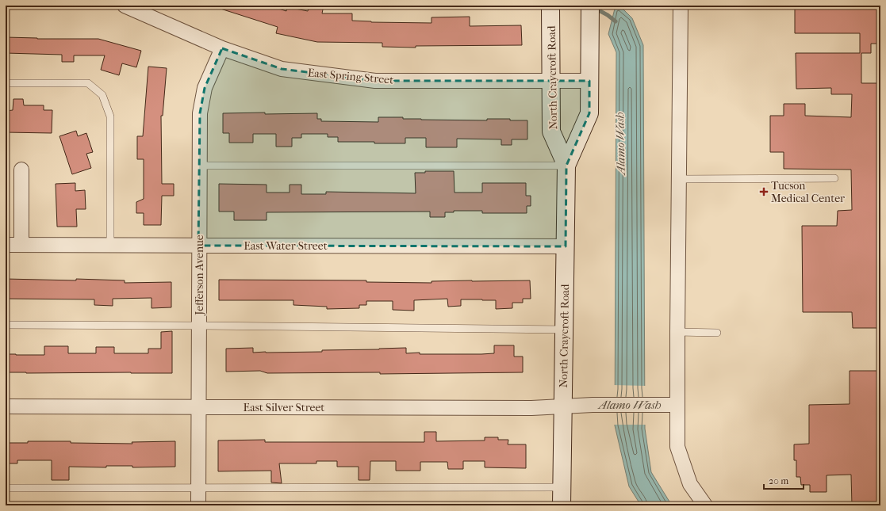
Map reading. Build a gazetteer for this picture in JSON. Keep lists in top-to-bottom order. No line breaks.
{"streets":{"main road":["North Craycroft Road"],"street":["East Spring Street","East Water Street","Jefferson Avenue","East Silver Street"]},"crossings":[["East Spring Street","North Craycroft Road"],["East Spring Street","Jefferson Avenue"],["North Craycroft Road","East Water Street"],["North Craycroft Road","East Silver Street"],["East Water Street","Jefferson Avenue"],["Jefferson Avenue","East Silver Street"]],"water":["Alamo Wash"],"places":{"health":["Tucson Medical Center"]},"scale_bar":"20 m"}
